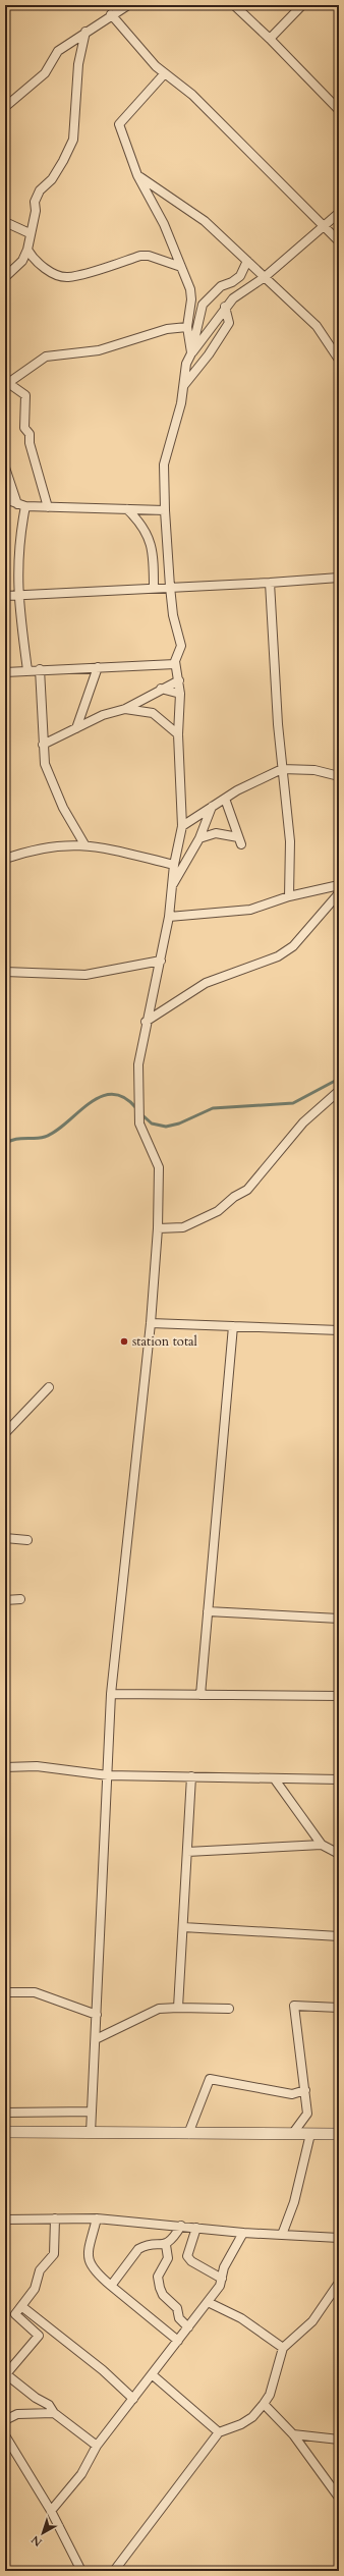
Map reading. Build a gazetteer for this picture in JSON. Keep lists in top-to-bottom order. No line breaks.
{"places":["station total"],"north":"bottom left"}
